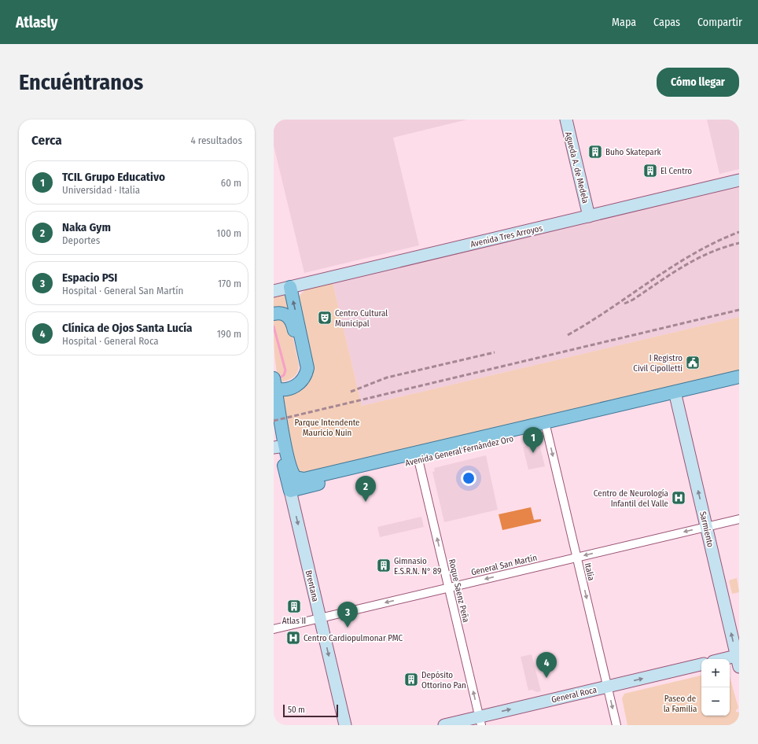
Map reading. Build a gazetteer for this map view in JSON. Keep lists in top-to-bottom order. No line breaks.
{"streets":{"main road":["Agueda A. de Medela","Avenida Tres Arroyos","Avenida General Fernández Oro","Sarmiento","Brentana","General Roca"],"street":["General San Martín","Italia","Roque Saenz Peña"]},"crossings":[["Agueda A. de Medela","Avenida Tres Arroyos"],["Avenida General Fernández Oro","Sarmiento"],["Avenida General Fernández Oro","Italia"],["Avenida General Fernández Oro","Brentana"],["Avenida General Fernández Oro","Roque Saenz Peña"],["Sarmiento","General San Martín"],["General San Martín","Italia"],["General San Martín","Brentana"],["General San Martín","Roque Saenz Peña"],["Italia","General Roca"],["Roque Saenz Peña","General Roca"]],"one_way":["Sarmiento","General San Martín","Italia","Brentana","Roque Saenz Peña","General Roca"],"parks":["Parque Intendente Mauricio Nuin","Paseo de la Familia"],"places":{"building":["Buho Skatepark","El Centro","Gimnasio E.S.R.N. N° 89","Atlas II","Depósito Ottorino Pan"],"theatre":["Centro Cultural Municipal"],"public building":["I Registro Civil Cipolletti"],"hospital":["Centro de Neurología Infantil del Valle","Centro Cardiopulmonar PMC"]},"scale_bar":"50 m","page":{"header":"Atlasly","nav":["Mapa","Capas","Compartir"],"buttons":"Cómo llegar","title":"Encuéntranos","heading":["Cerca","4 resultados"],"list":[{"mark":"1","name":"TCIL Grupo Educativo","note":"Universidad · Italia","value":"60 m"},{"mark":"2","name":"Naka Gym","note":"Deportes","value":"100 m"},{"mark":"3","name":"Espacio PSI","note":"Hospital · General San Martín","value":"170 m"},{"mark":"4","name":"Clínica de Ojos Santa Lucía","note":"Hospital · General Roca","value":"190 m"}],"pins":["1","2","3","4"],"map_buttons":["+","−"],"scale":"50 m"}}
